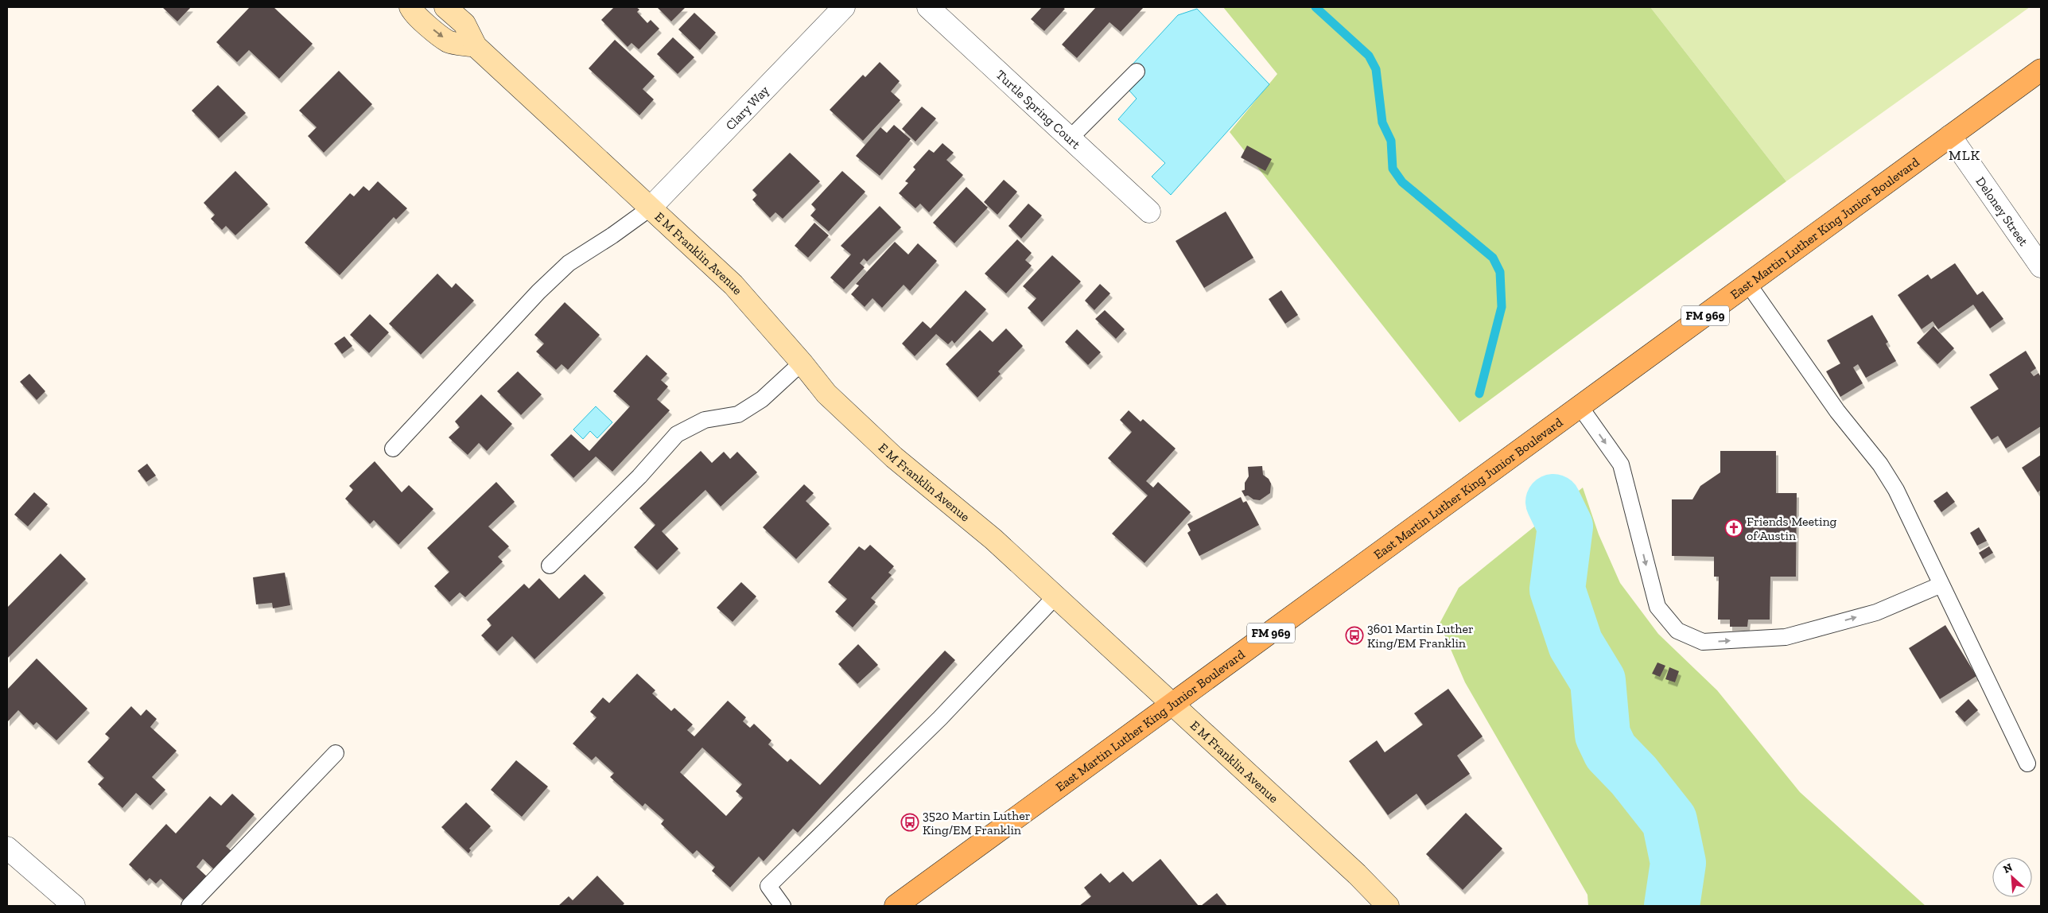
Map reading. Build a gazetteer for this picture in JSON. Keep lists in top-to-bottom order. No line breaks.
{"streets":{"main road":["East Martin Luther King Junior Boulevard","FM 969"],"street":["Clary Way","Turtle Spring Court","Deloney Street","E M Franklin Avenue"]},"crossings":[["Clary Way","E M Franklin Avenue"],["Deloney Street","East Martin Luther King Junior Boulevard"],["East Martin Luther King Junior Boulevard","E M Franklin Avenue"]],"districts":["MLK"],"places":{"church":["Friends Meeting of Austin"],"bus stop":["3601 Martin Luther King/EM Franklin","3520 Martin Luther King/EM Franklin"]},"north":"top left"}
